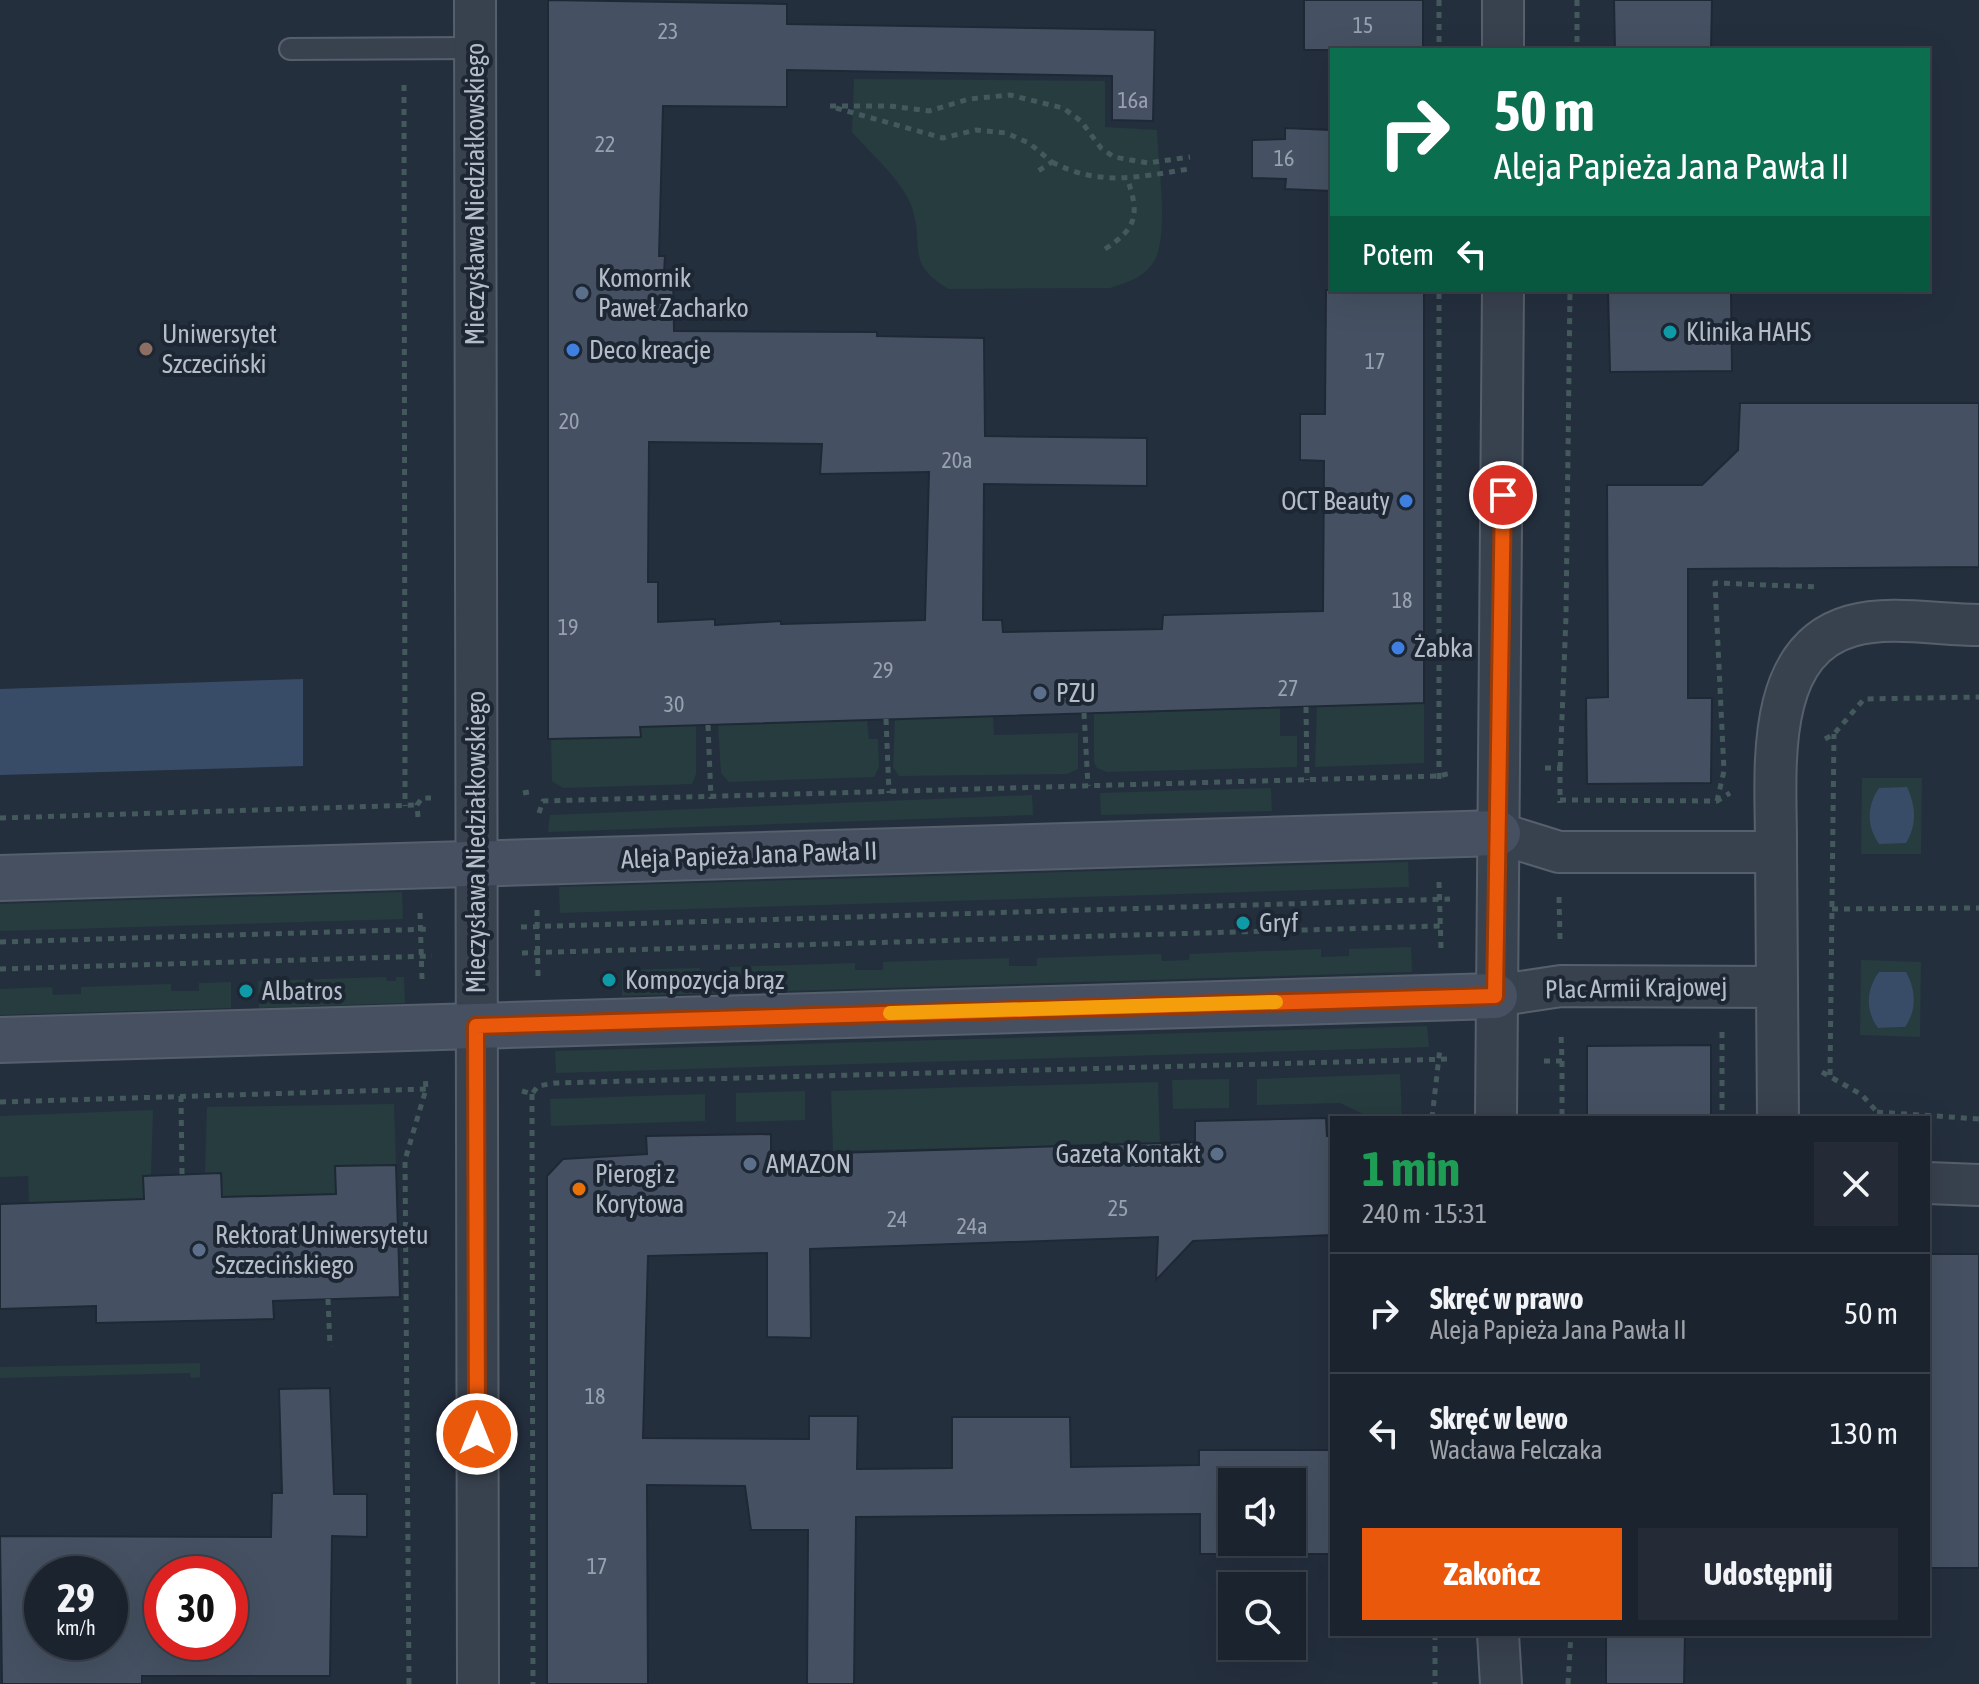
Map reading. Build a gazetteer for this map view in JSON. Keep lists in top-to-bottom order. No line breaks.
{"streets":{"street":["Mieczysława Niedziałkowskiego","Aleja Papieża Jana Pawła II","Plac Armii Krajowej"]},"crossings":[["Mieczysława Niedziałkowskiego","Aleja Papieża Jana Pawła II"]],"places":["Komornik Paweł Zacharko","Klinika HAHS","Uniwersytet Szczeciński","Deco kreacje","OCT Beauty","Żabka","PZU","Gryf","Kompozycja brąz","Albatros","Gazeta Kontakt","AMAZON","Pierogi z Korytowa","Rektorat Uniwersytetu Szczecińskiego"],"house_numbers":["15","23","16a","22","16","17","20","20a","18","19","29","27","30","25","24","24a","18","17"],"page":{"turn":["50 m","Aleja Papieża Jana Pawła II"],"then":"Potem","heading":["1 min","240 m · 15:31"],"list":[{"name":"Skręć w prawo","note":"Aleja Papieża Jana Pawła II","value":"50 m"},{"name":"Skręć w lewo","note":"Wacława Felczaka","value":"130 m"}],"buttons":["Zakończ","Udostępnij"],"speed":"29 km/h","limit":"30"}}
